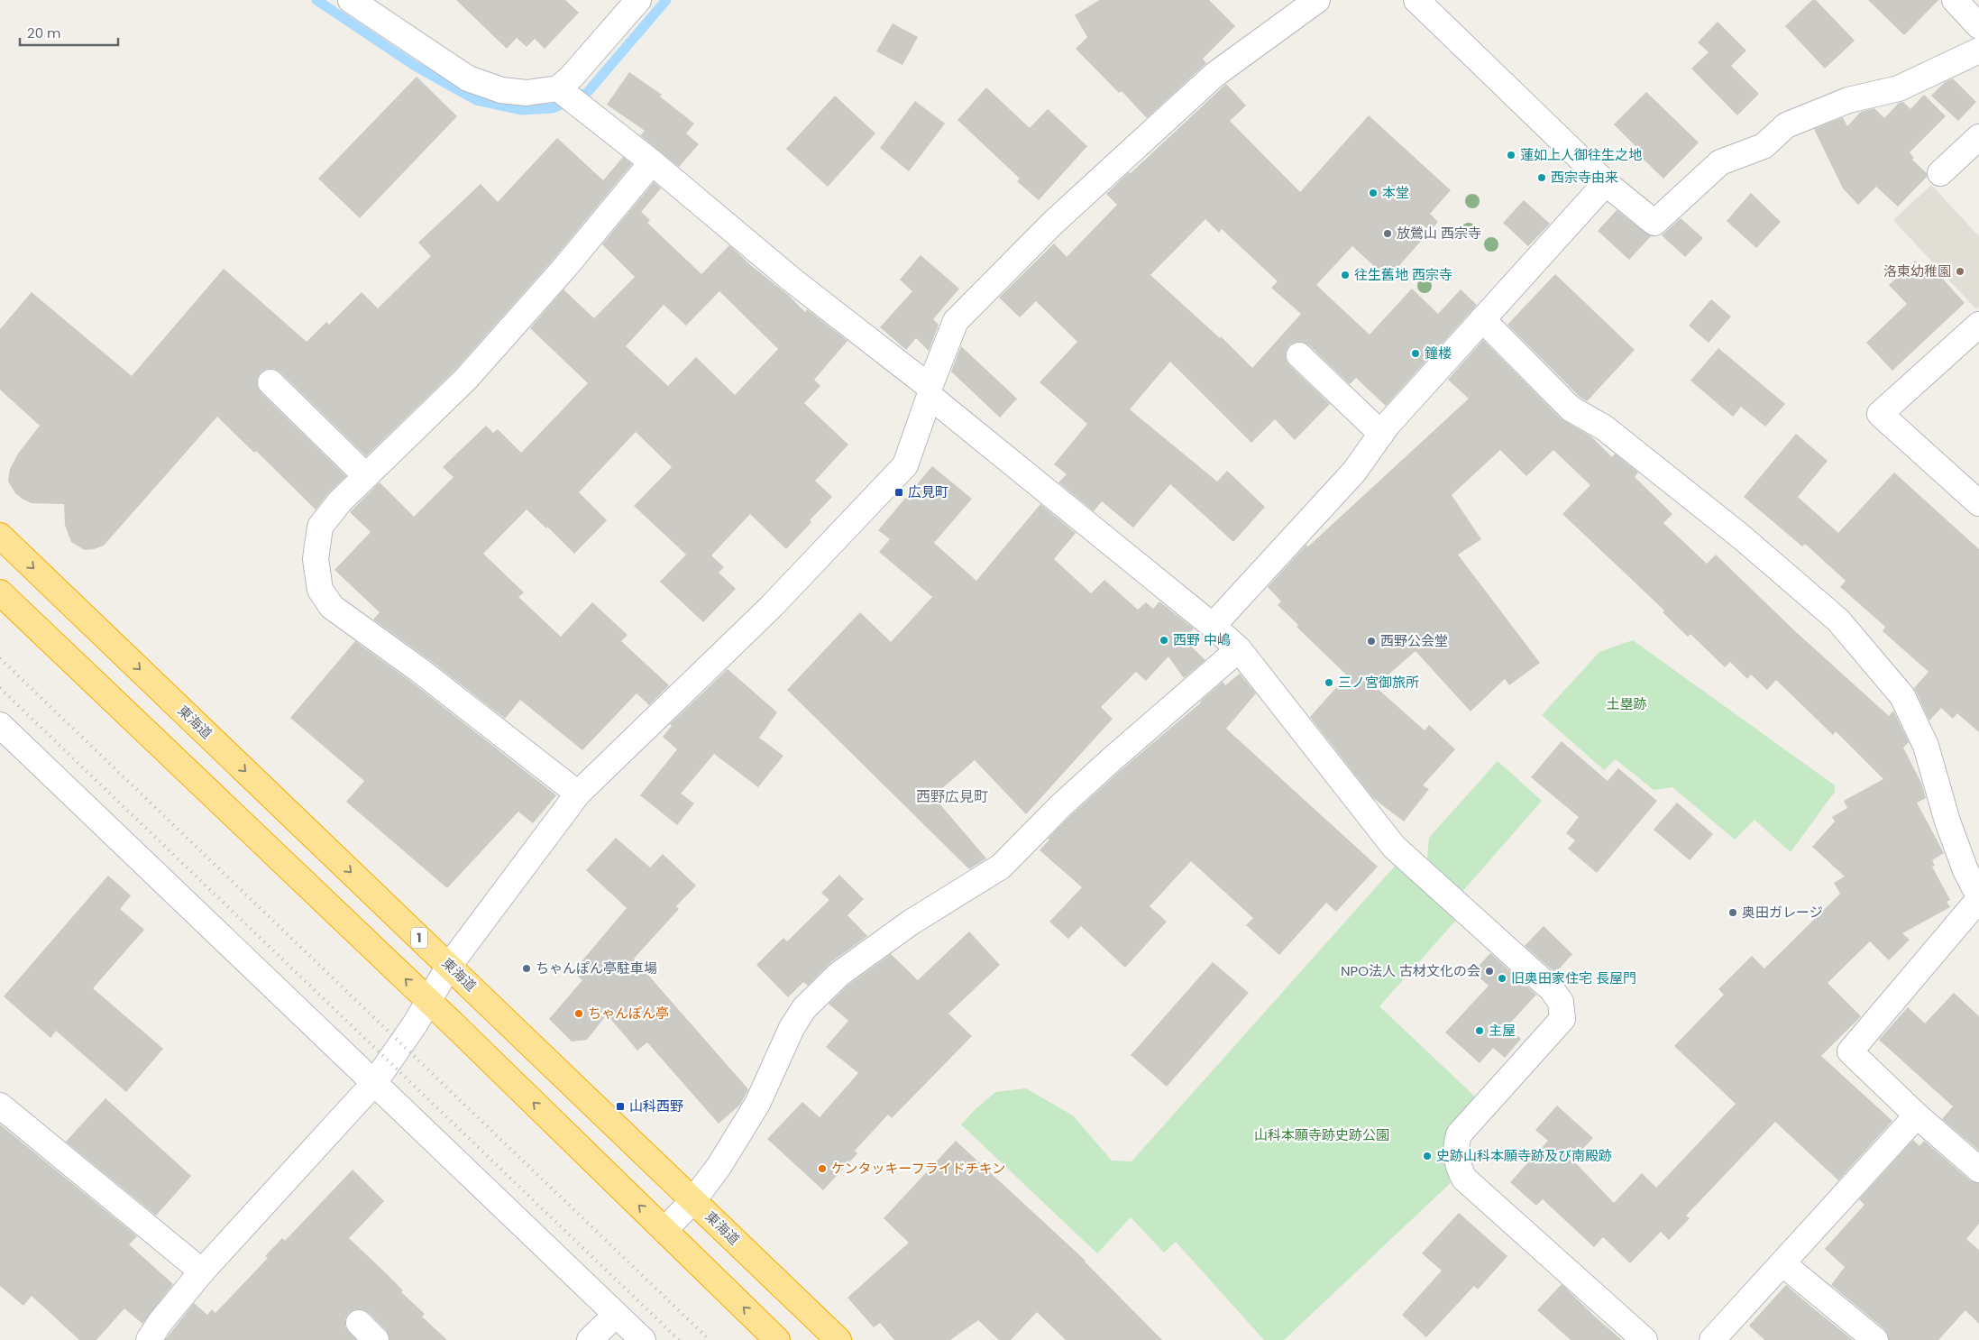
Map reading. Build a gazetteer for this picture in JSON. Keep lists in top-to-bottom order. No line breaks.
{"streets":{"highway":["東海道","1"]},"districts":["西野広見町"],"parks":["土塁跡","山科本願寺跡史跡公園"],"places":{"other":["蓮如上人御往生之地","西宗寺由来","本堂","放鶯山 西宗寺","洛東幼稚園","往生舊地 西宗寺","鐘楼","西野 中嶋","西野公会堂","三ノ宮御旅所","奥田ガレージ","ちゃんぽん亭駐車場","NPO法人 古材文化の会","旧奥田家住宅 長屋門","ちゃんぽん亭","主屋","史跡山科本願寺跡及び南殿跡","ケンタッキーフライドチキン"],"transit":["広見町","山科西野"]},"scale_bar":"20 m"}
